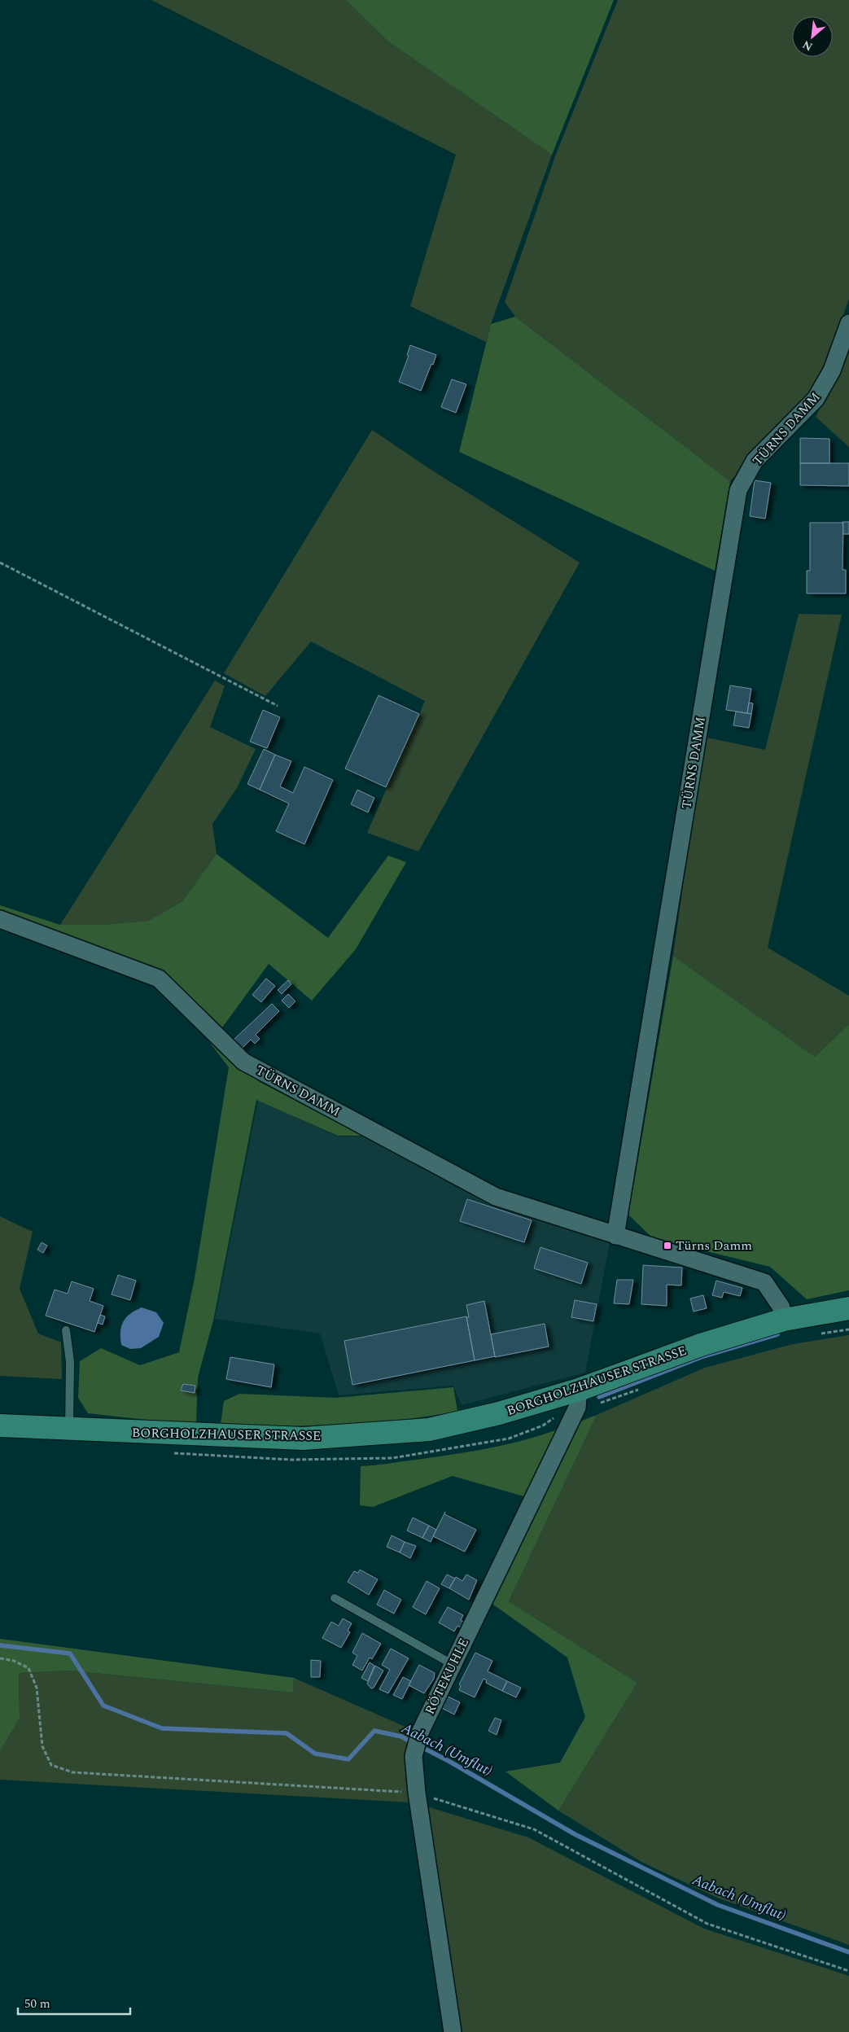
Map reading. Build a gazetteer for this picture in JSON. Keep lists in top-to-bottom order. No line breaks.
{"streets":{"main road":["BORGHOLZHAUSER STRASSE"],"street":["TÜRNS DAMM","RÖTEKUHLE"]},"crossings":[["TÜRNS DAMM","BORGHOLZHAUSER STRASSE"],["BORGHOLZHAUSER STRASSE","RÖTEKUHLE"]],"water":["Aabach (Umflut)"],"places":{"transit":["Türns Damm"]},"scale_bar":"50 m","north":"bottom left"}
